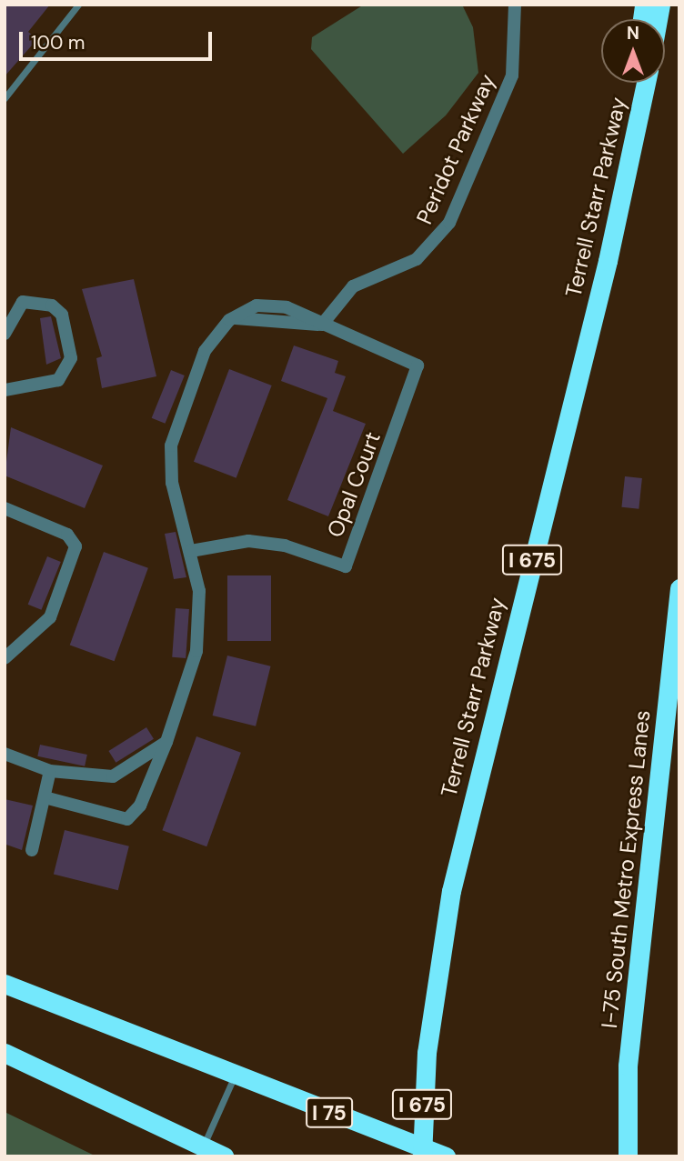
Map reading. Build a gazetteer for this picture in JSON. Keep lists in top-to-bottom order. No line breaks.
{"streets":{"highway":["Terrell Starr Parkway","I 675","I-75 South Metro Express Lanes","I 75"],"street":["Peridot Parkway","Opal Court"]},"crossings":[["Peridot Parkway","Opal Court"]],"scale_bar":"100 m","north":"top"}
